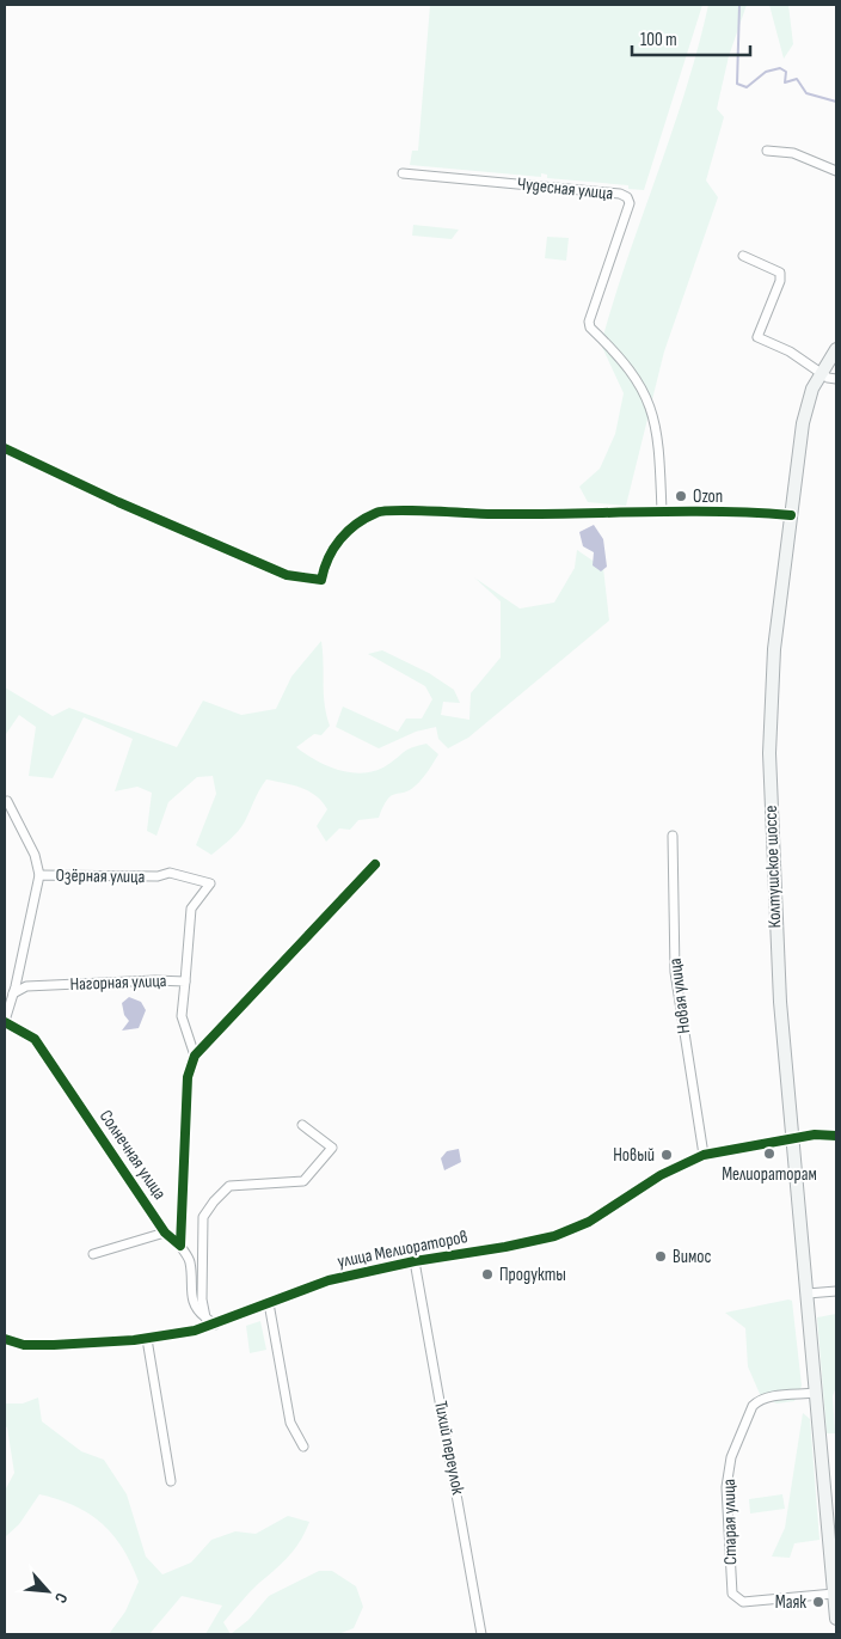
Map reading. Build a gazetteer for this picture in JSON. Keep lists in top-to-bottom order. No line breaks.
{"streets":{"main road":["Колтушское шоссе"],"street":["Чудесная улица","Озёрная улица","Нагорная улица","Новая улица","Солнечная улица","улица Мелиораторов","Тихий переулок","Старая улица"]},"crossings":[["Колтушское шоссе","улица Мелиораторов"],["Колтушское шоссе","Старая улица"],["Озёрная улица","Нагорная улица"],["Озёрная улица","Солнечная улица"],["Нагорная улица","Солнечная улица"],["Новая улица","улица Мелиораторов"],["улица Мелиораторов","Тихий переулок"]],"places":["Ozon","Мелиораторам","Новый","Вимос","Продукты","Маяк"],"scale_bar":"100 m","north":"bottom right"}
